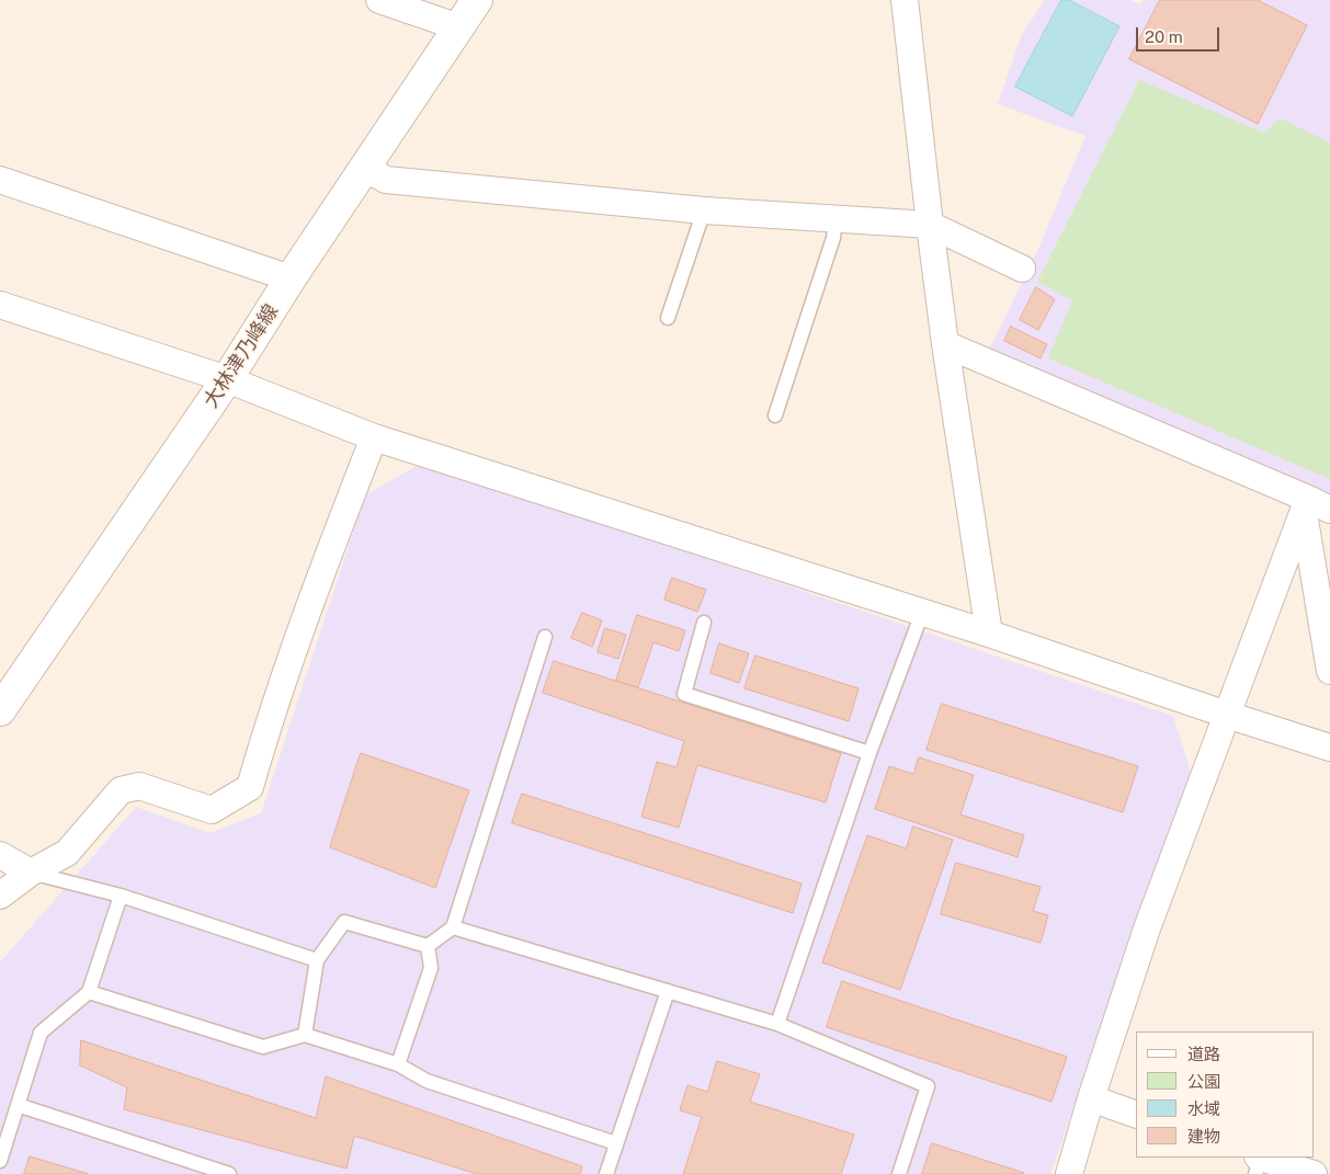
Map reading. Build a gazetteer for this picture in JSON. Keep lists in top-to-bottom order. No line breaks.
{"streets":{"main road":["大林津乃峰線"]},"legend":["道路","公園","水域","建物"],"scale_bar":"20 m"}
